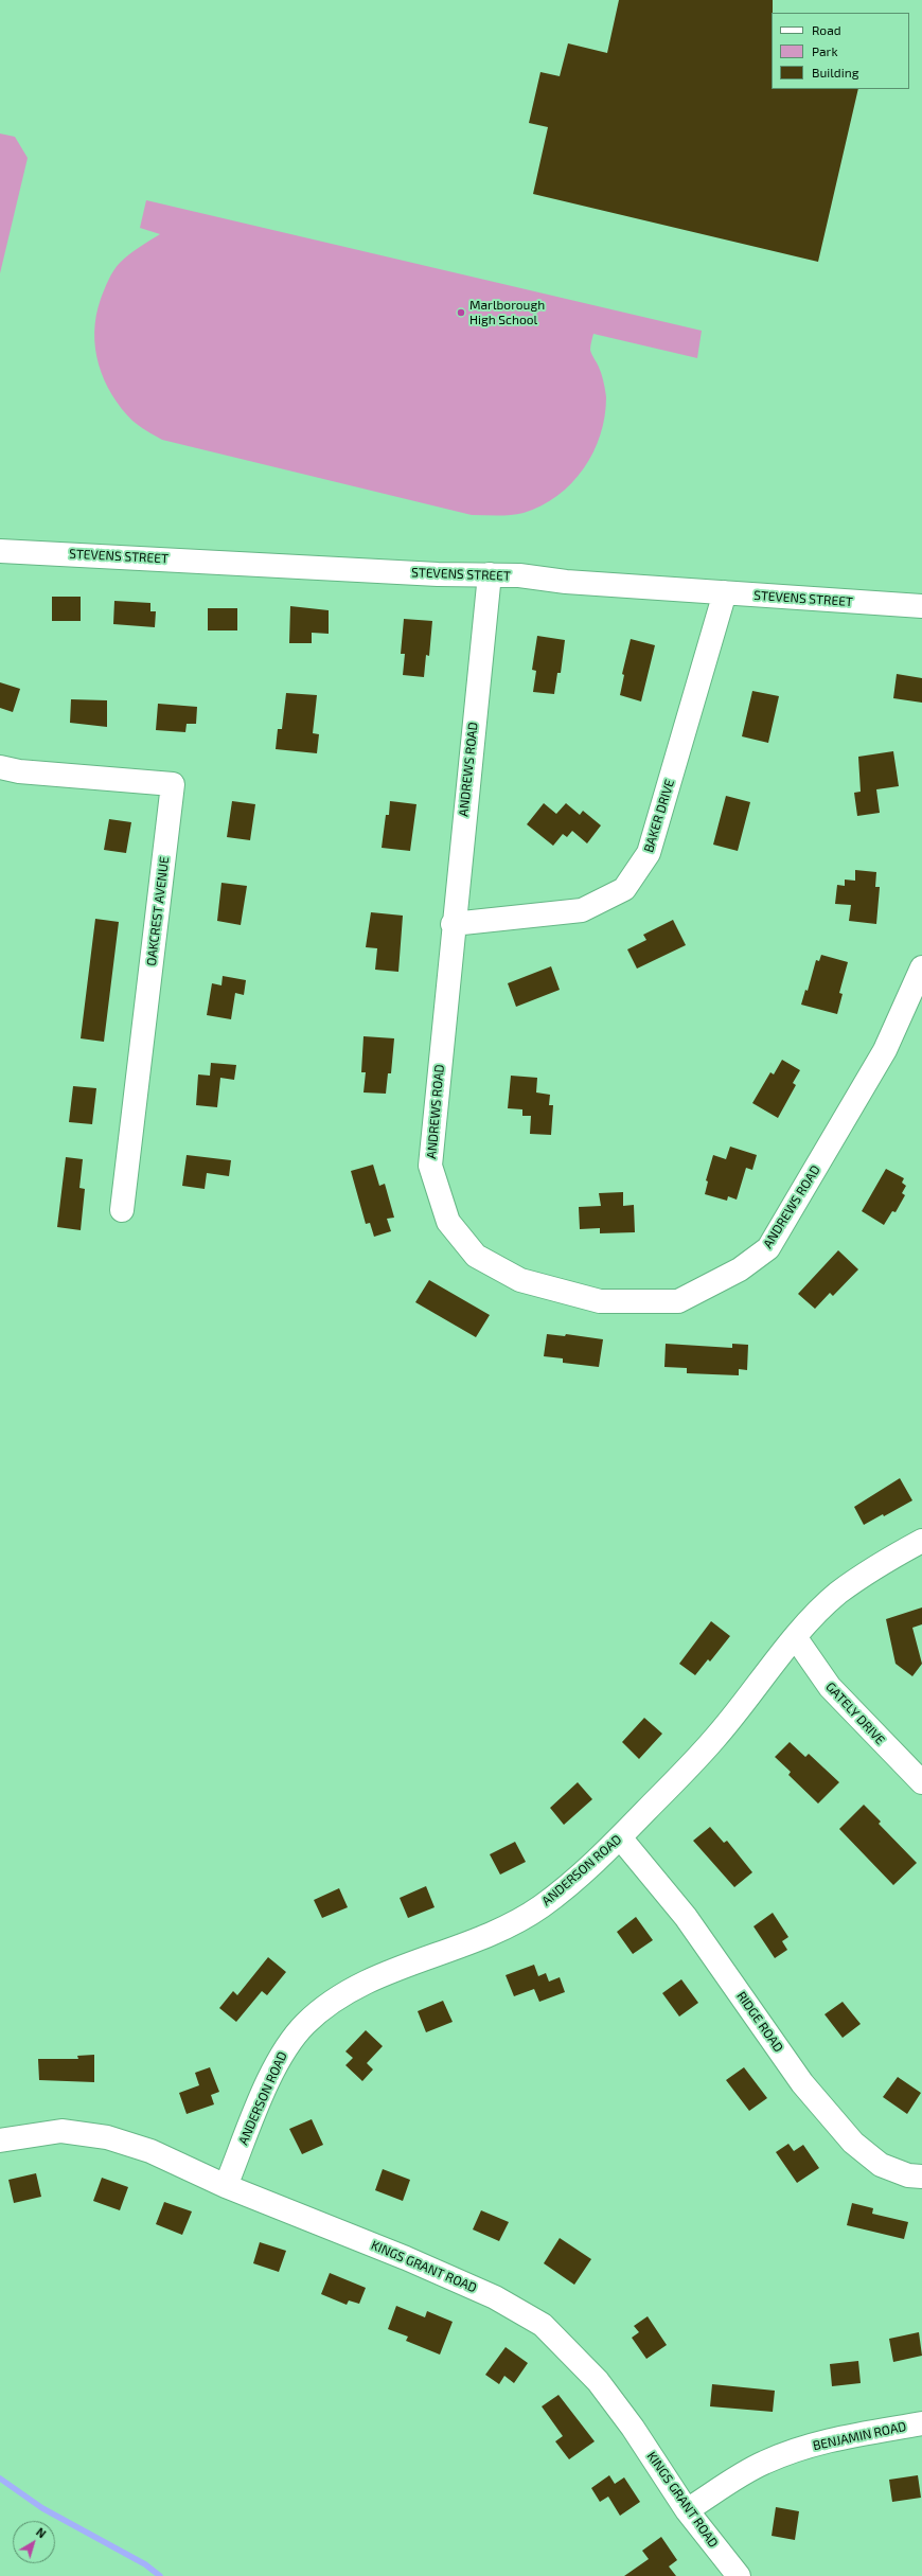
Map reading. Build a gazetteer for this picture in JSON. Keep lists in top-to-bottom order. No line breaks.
{"streets":{"street":["STEVENS STREET","ANDREWS ROAD","BAKER DRIVE","OAKCREST AVENUE","GATELY DRIVE","ANDERSON ROAD","RIDGE ROAD","KINGS GRANT ROAD","BENJAMIN ROAD"]},"crossings":[["STEVENS STREET","ANDREWS ROAD"],["STEVENS STREET","BAKER DRIVE"],["ANDREWS ROAD","BAKER DRIVE"],["GATELY DRIVE","ANDERSON ROAD"],["ANDERSON ROAD","RIDGE ROAD"],["ANDERSON ROAD","KINGS GRANT ROAD"],["KINGS GRANT ROAD","BENJAMIN ROAD"]],"places":["Marlborough High School"],"legend":["Road","Park","Building"],"north":"top right"}
